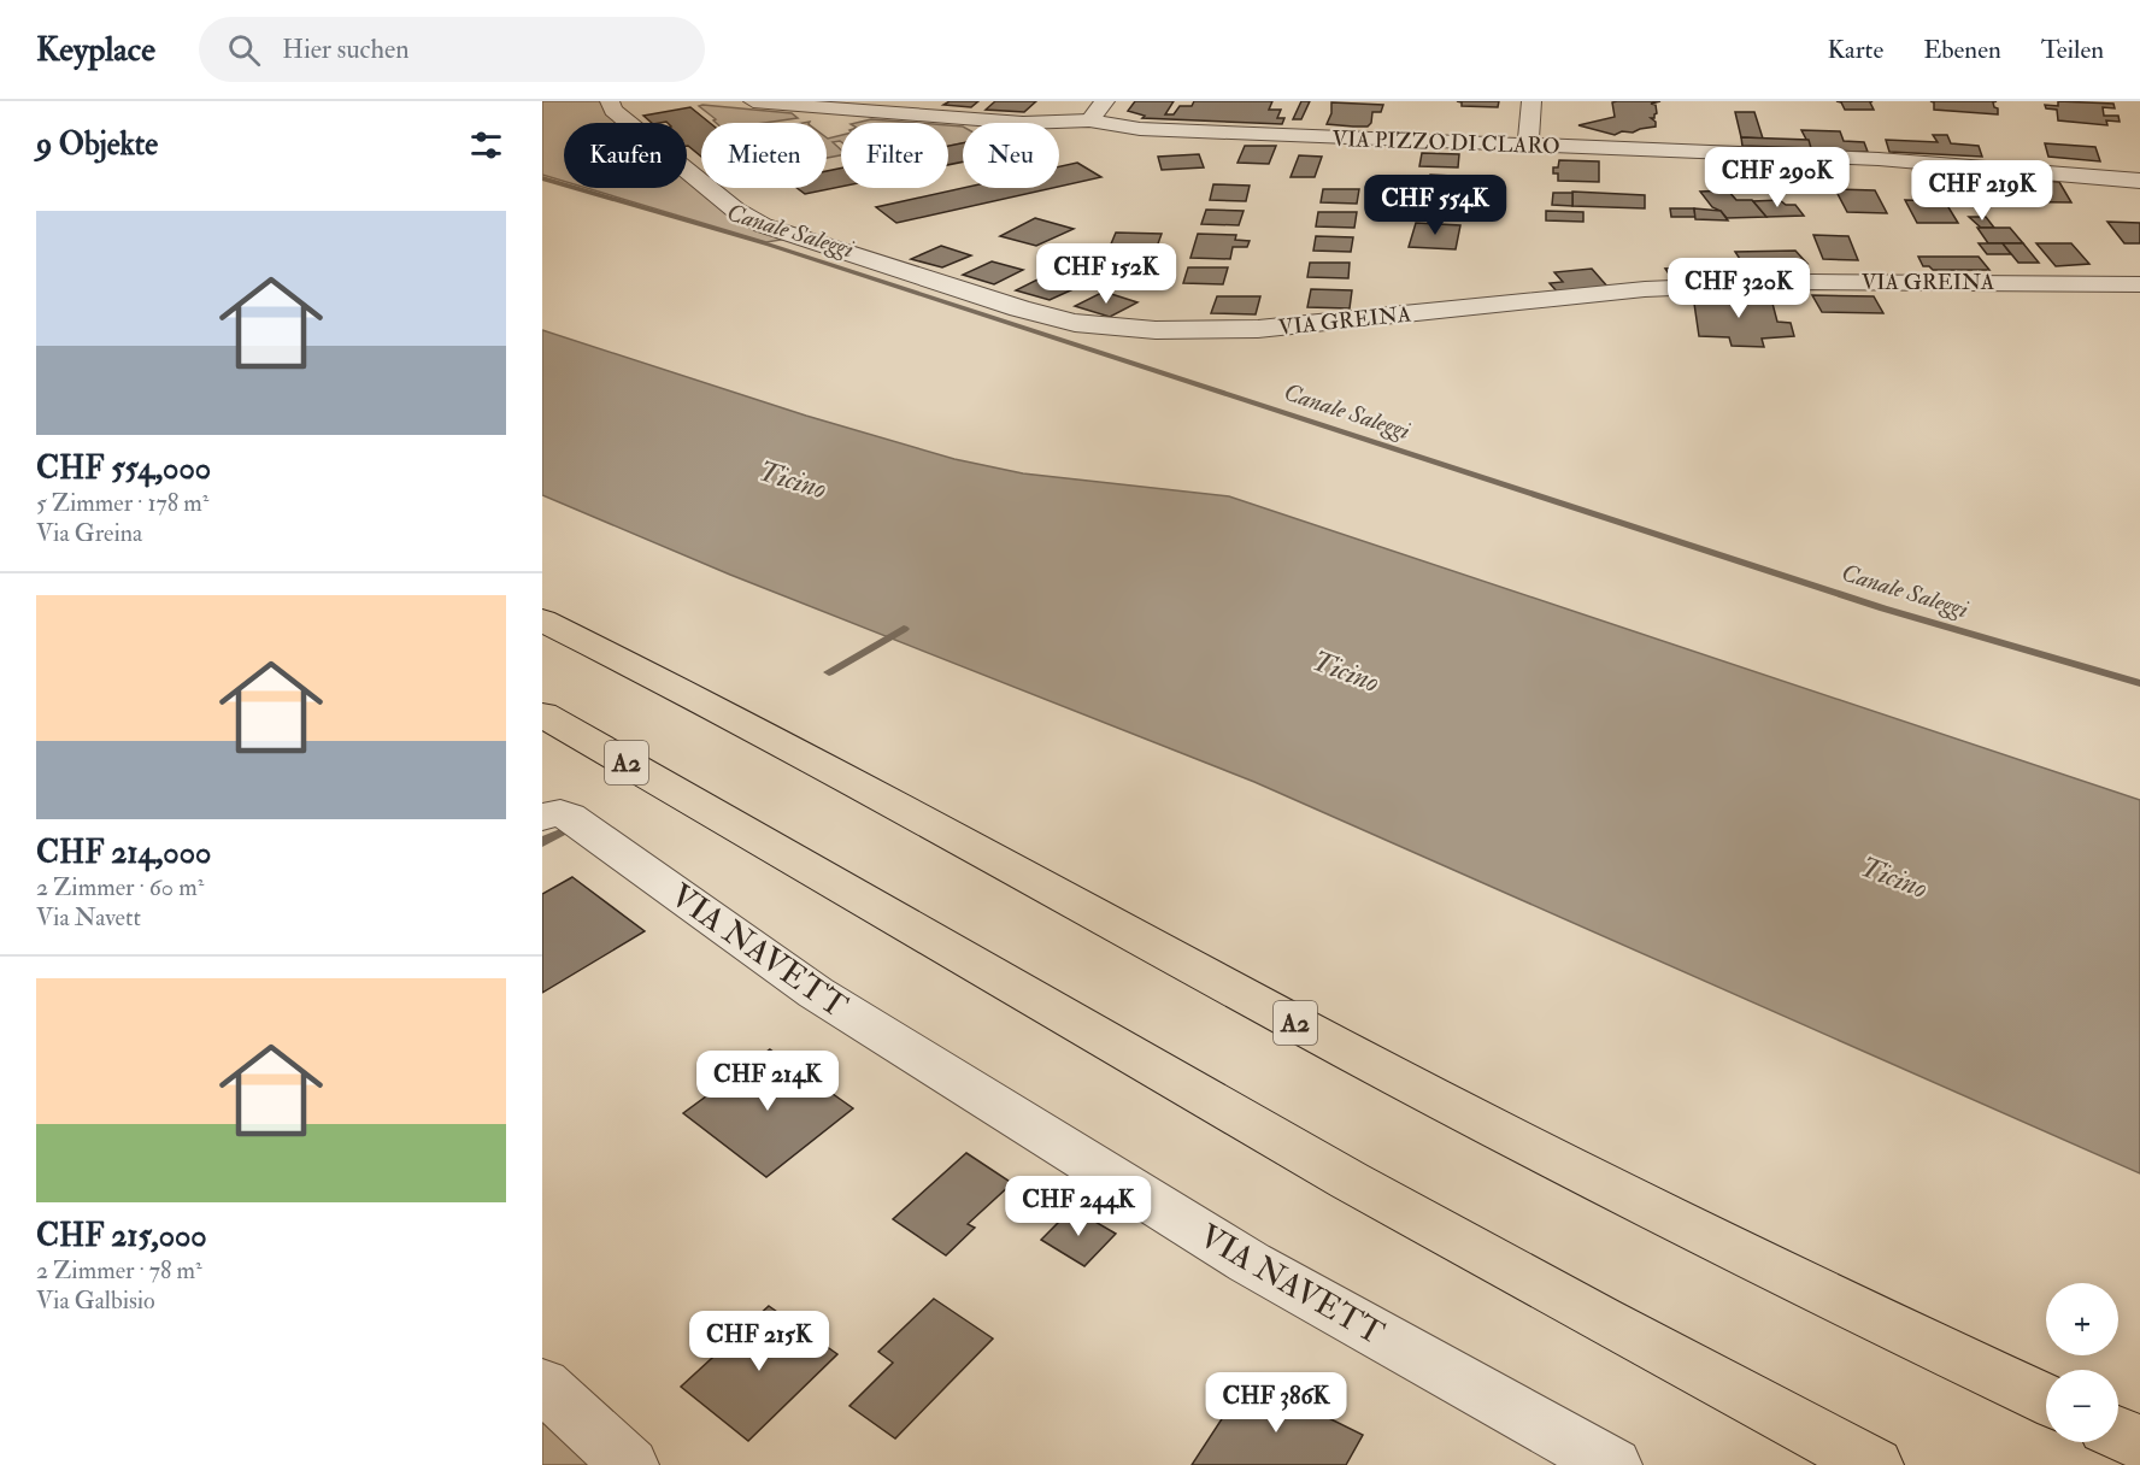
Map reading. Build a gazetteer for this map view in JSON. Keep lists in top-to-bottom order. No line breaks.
{"streets":{"highway":["A2"],"street":["VIA PIZZO DI CLARO","VIA GREINA","VIA NAVETT"]},"water":["Canale Saleggi","Ticino"],"page":{"header":"Keyplace","search":"Hier suchen","nav":["Karte","Ebenen","Teilen"],"heading":"9 Objekte","chip":["Kaufen","Mieten","Filter","Neu"],"price":["CHF 290K","CHF 219K","CHF 554K","CHF 152K","CHF 320K","CHF 214K","CHF 244K","CHF 215K","CHF 386K"],"list":[{"name":"CHF 554,000","note":"5 Zimmer · 178 m² · Via Greina"},{"name":"CHF 214,000","note":"2 Zimmer · 60 m² · Via Navett"},{"name":"CHF 215,000","note":"2 Zimmer · 78 m² · Via Galbisio"}],"map_buttons":["+","−"]}}
